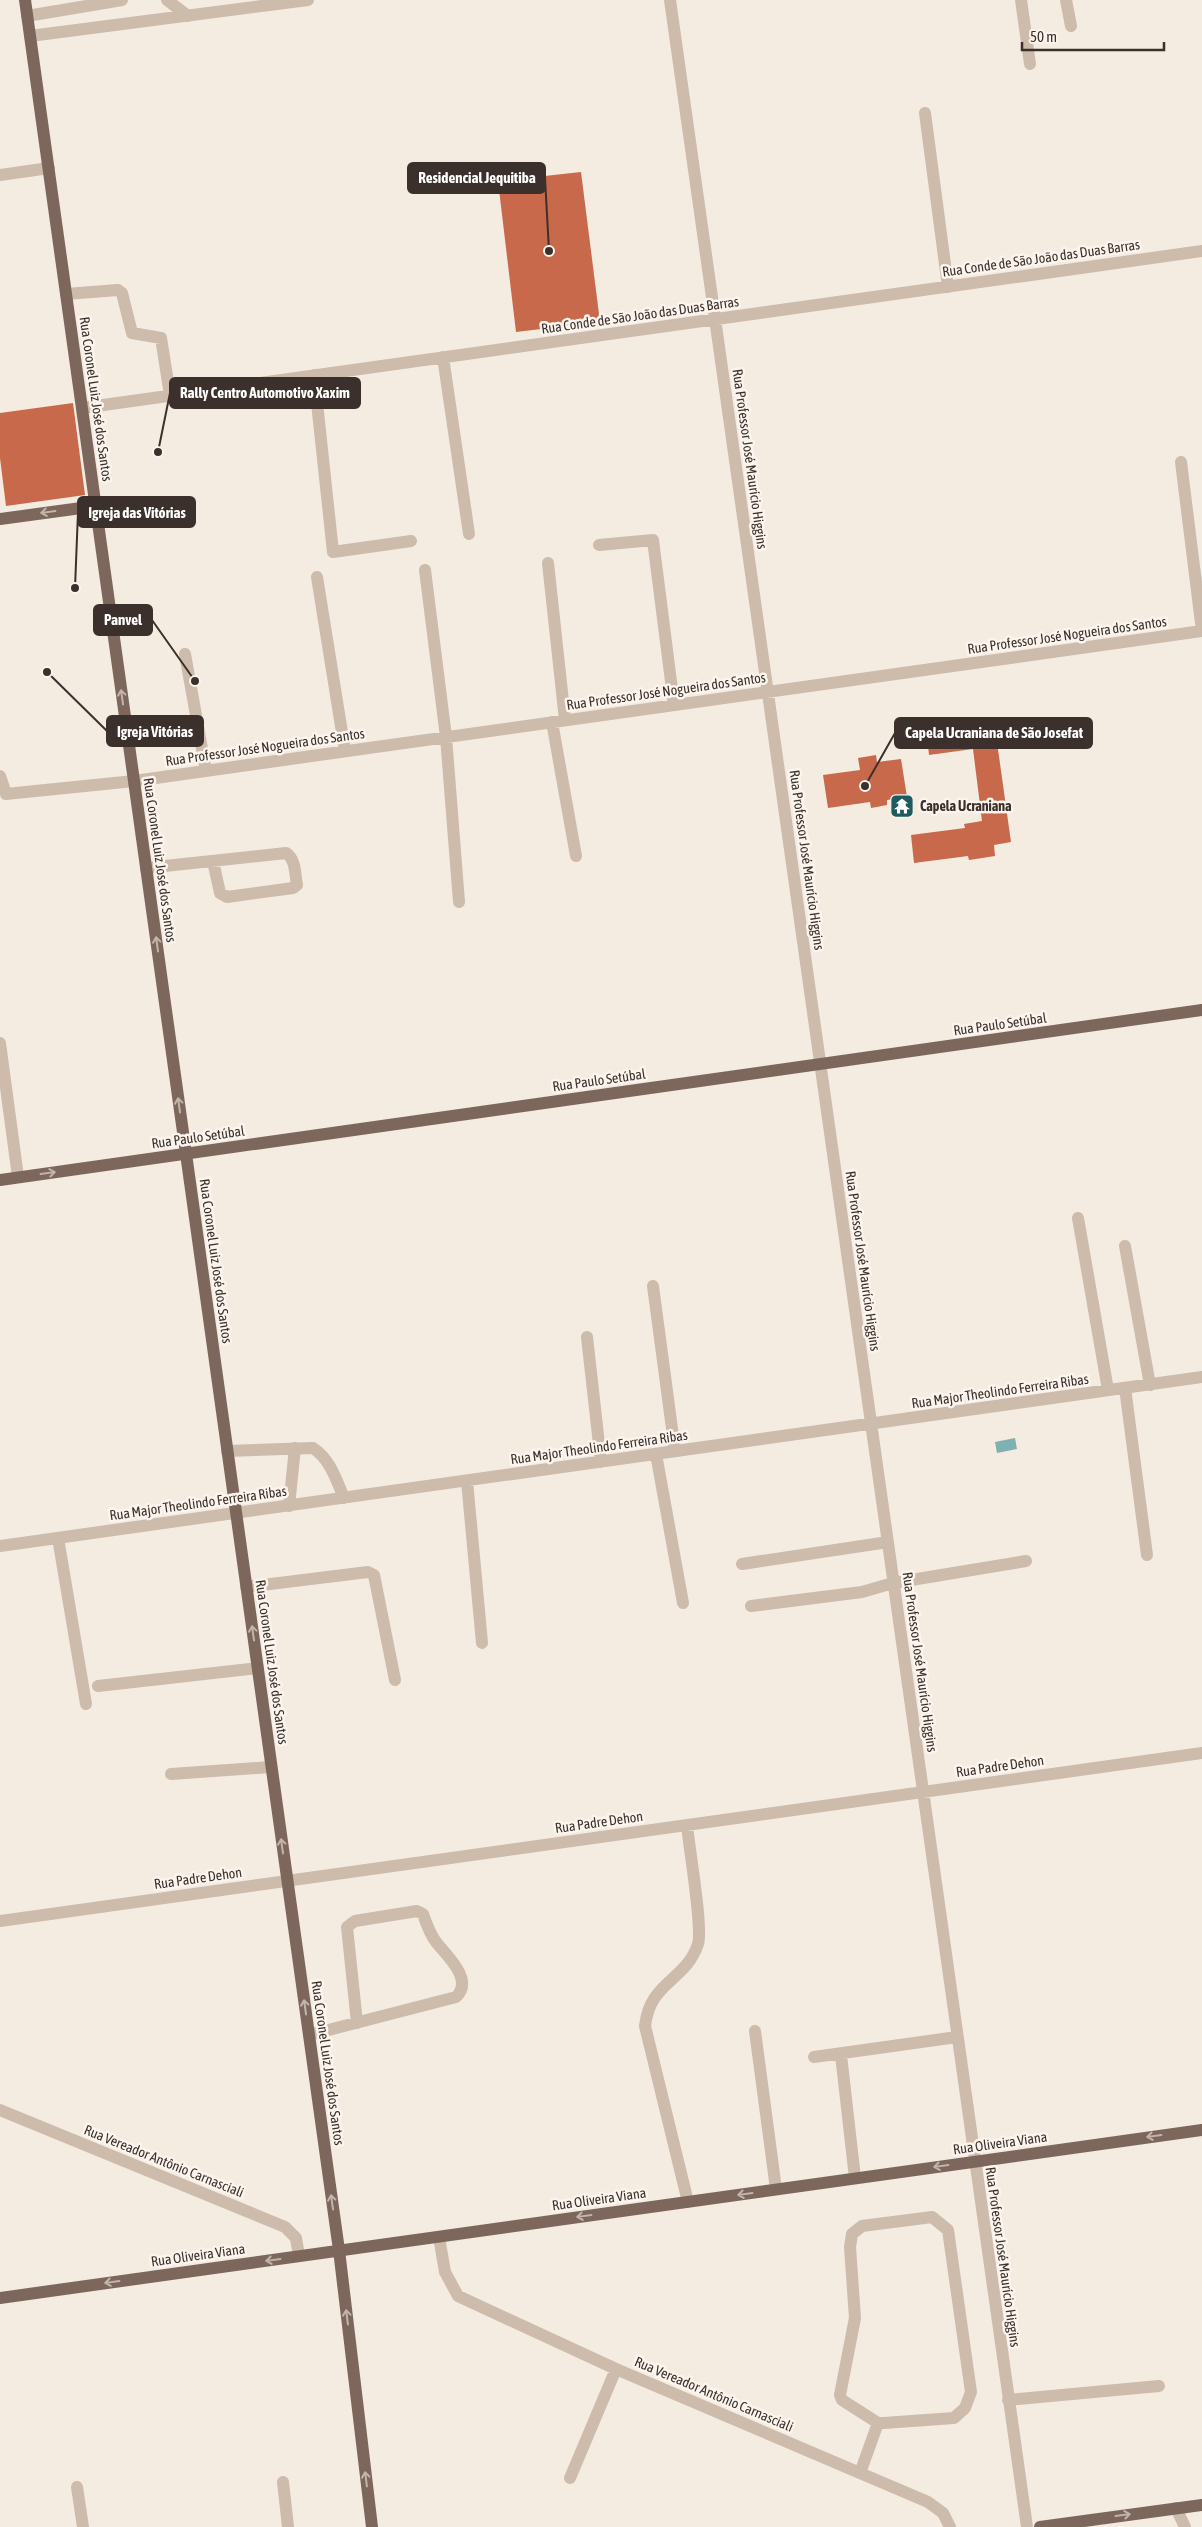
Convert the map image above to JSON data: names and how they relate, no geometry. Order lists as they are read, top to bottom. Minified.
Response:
{"streets":{"main road":["Rua Coronel Luiz José dos Santos","Rua Paulo Setúbal","Rua Oliveira Viana"],"street":["Rua Conde de São João das Duas Barras","Rua Professor José Maurício Higgins","Rua Professor José Nogueira dos Santos","Rua Major Theolindo Ferreira Ribas","Rua Padre Dehon","Rua Vereador Antônio Carnasciali"]},"crossings":[["Rua Conde de São João das Duas Barras","Rua Coronel Luiz José dos Santos"],["Rua Conde de São João das Duas Barras","Rua Professor José Maurício Higgins"],["Rua Coronel Luiz José dos Santos","Rua Professor José Nogueira dos Santos"],["Rua Coronel Luiz José dos Santos","Rua Paulo Setúbal"],["Rua Coronel Luiz José dos Santos","Rua Major Theolindo Ferreira Ribas"],["Rua Coronel Luiz José dos Santos","Rua Padre Dehon"],["Rua Coronel Luiz José dos Santos","Rua Oliveira Viana"],["Rua Professor José Maurício Higgins","Rua Professor José Nogueira dos Santos"],["Rua Professor José Maurício Higgins","Rua Paulo Setúbal"],["Rua Professor José Maurício Higgins","Rua Major Theolindo Ferreira Ribas"],["Rua Professor José Maurício Higgins","Rua Padre Dehon"],["Rua Professor José Maurício Higgins","Rua Oliveira Viana"],["Rua Oliveira Viana","Rua Vereador Antônio Carnasciali"]],"one_way":["Rua Coronel Luiz José dos Santos","Rua Oliveira Viana"],"places":{"other":["Residencial Jequitiba","Rally Centro Automotivo Xaxim","Igreja das Vitórias","Igreja Vitórias","Panvel","Capela Ucraniana de São Josefat"],"temple":["Capela Ucraniana"]},"scale_bar":"50 m"}
